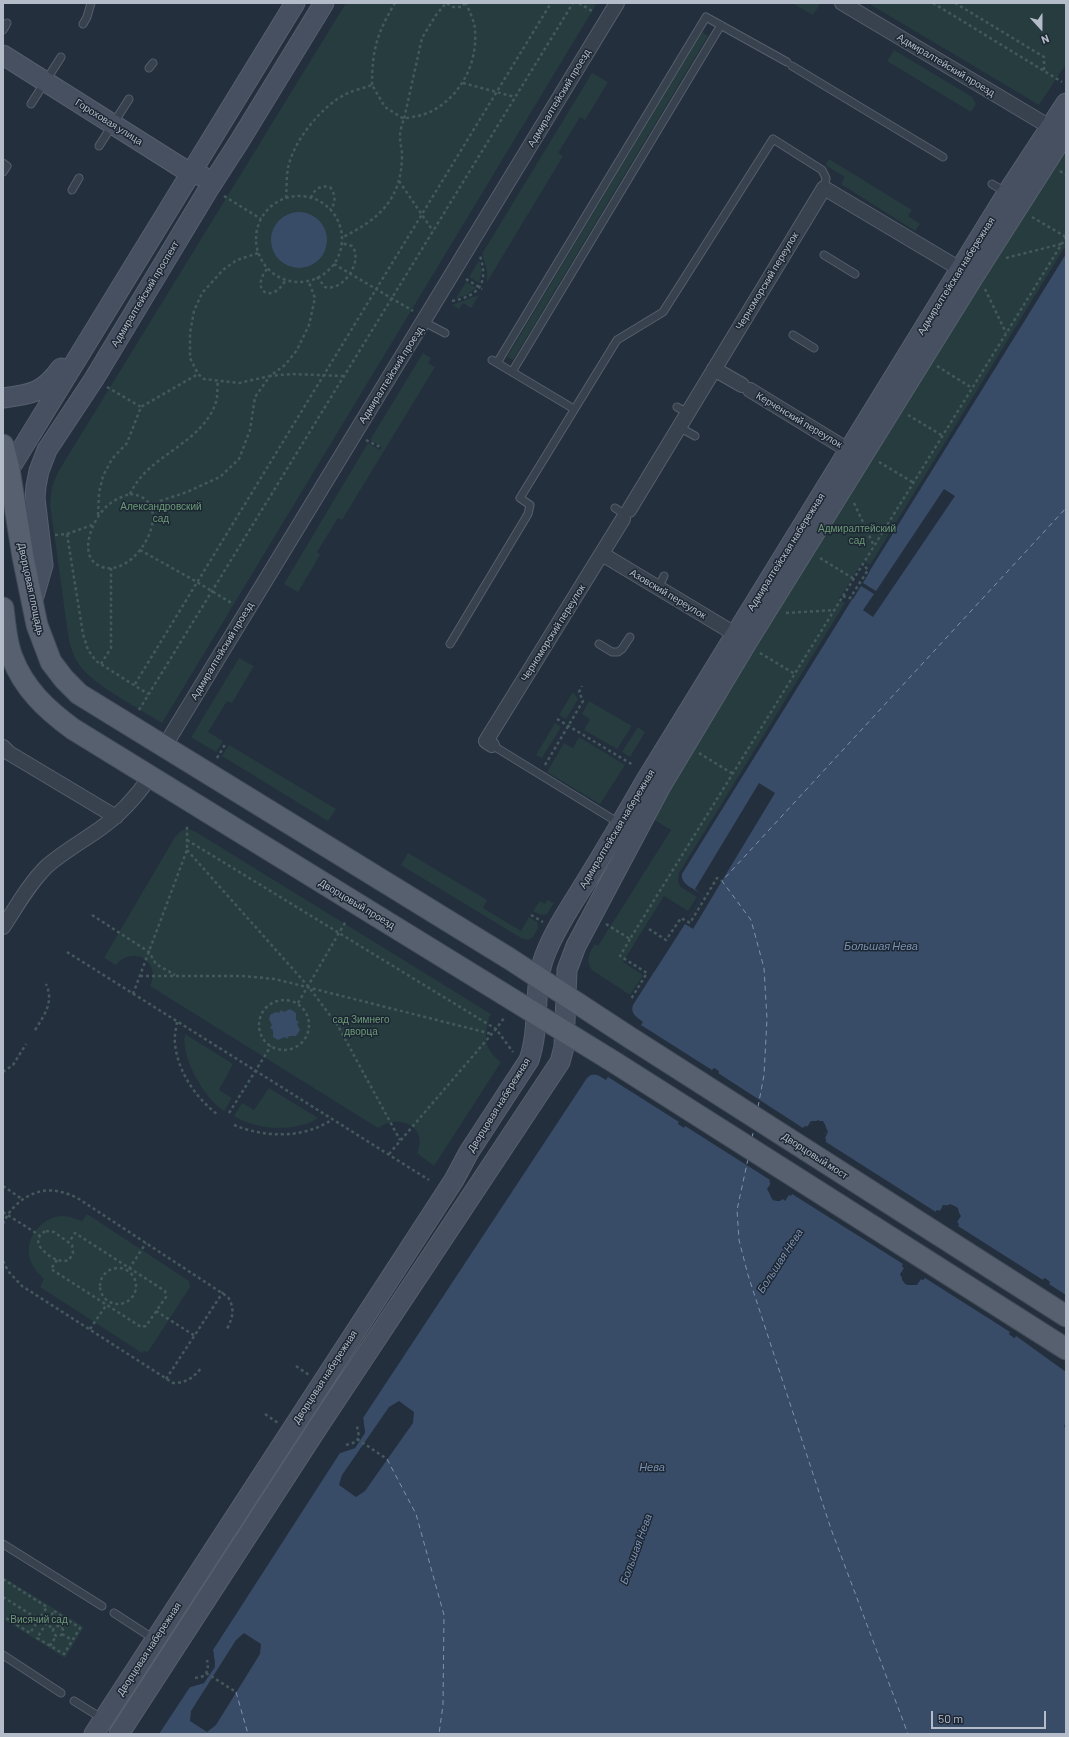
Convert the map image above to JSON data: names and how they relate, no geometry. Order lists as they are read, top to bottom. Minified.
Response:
{"streets":{"main road":["Гороховая улица","Адмиралтейская набережная","Адмиралтейский проспект","Дворцовая площадь","Дворцовый проезд","Дворцовая набережная","Дворцовый мост"],"street":["Адмиралтейский проезд","Черноморский переулок","Керченский переулок","Азовский переулок"]},"crossings":[["Адмиралтейский проезд","Адмиралтейская набережная"],["Адмиралтейский проезд","Дворцовая площадь"],["Гороховая улица","Адмиралтейский проспект"],["Адмиралтейская набережная","Керченский переулок"],["Адмиралтейская набережная","Азовский переулок"],["Адмиралтейская набережная","Дворцовый проезд"],["Адмиралтейская набережная","Дворцовая набережная"],["Адмиралтейская набережная","Дворцовый мост"],["Черноморский переулок","Керченский переулок"],["Черноморский переулок","Азовский переулок"],["Адмиралтейский проспект","Дворцовая площадь"],["Дворцовый проезд","Дворцовая набережная"]],"water":["Большая Нева","Нева"],"parks":["Александровский сад","Адмиралтейский сад","сад Зимнего дворца","Висячий сад"],"scale_bar":"50 m","north":"bottom"}
